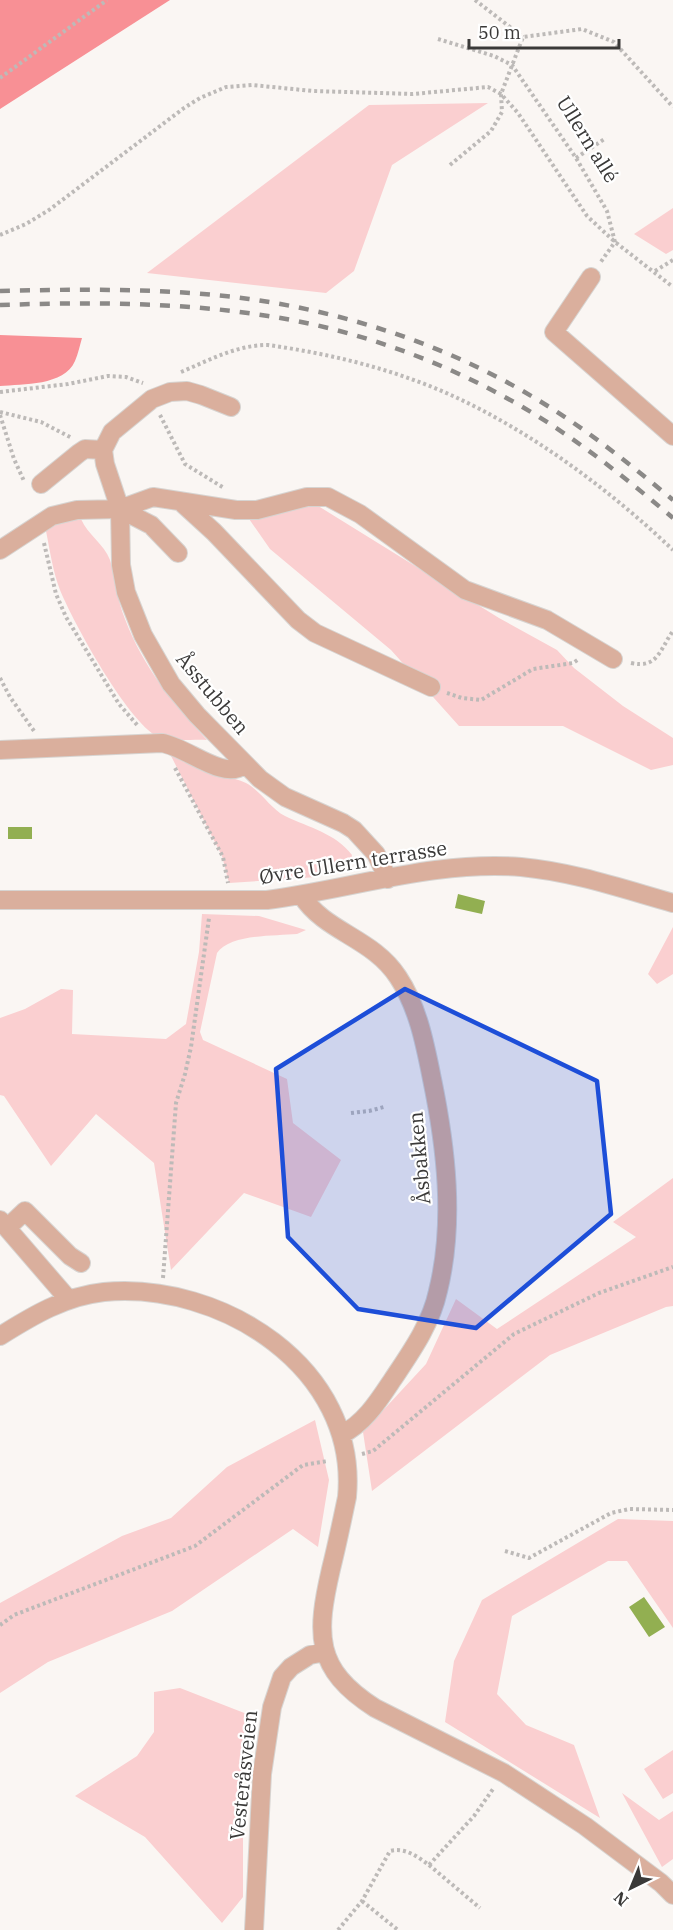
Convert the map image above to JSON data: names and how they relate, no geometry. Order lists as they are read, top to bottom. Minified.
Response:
{"streets":{"street":["Åsstubben","Øvre Ullern terrasse","Åsbakken","Vesteråsveien"],"path":["Ullern allé"]},"crossings":[["Åsstubben","Øvre Ullern terrasse"],["Øvre Ullern terrasse","Åsbakken"]],"scale_bar":"50 m","north":"bottom left"}
